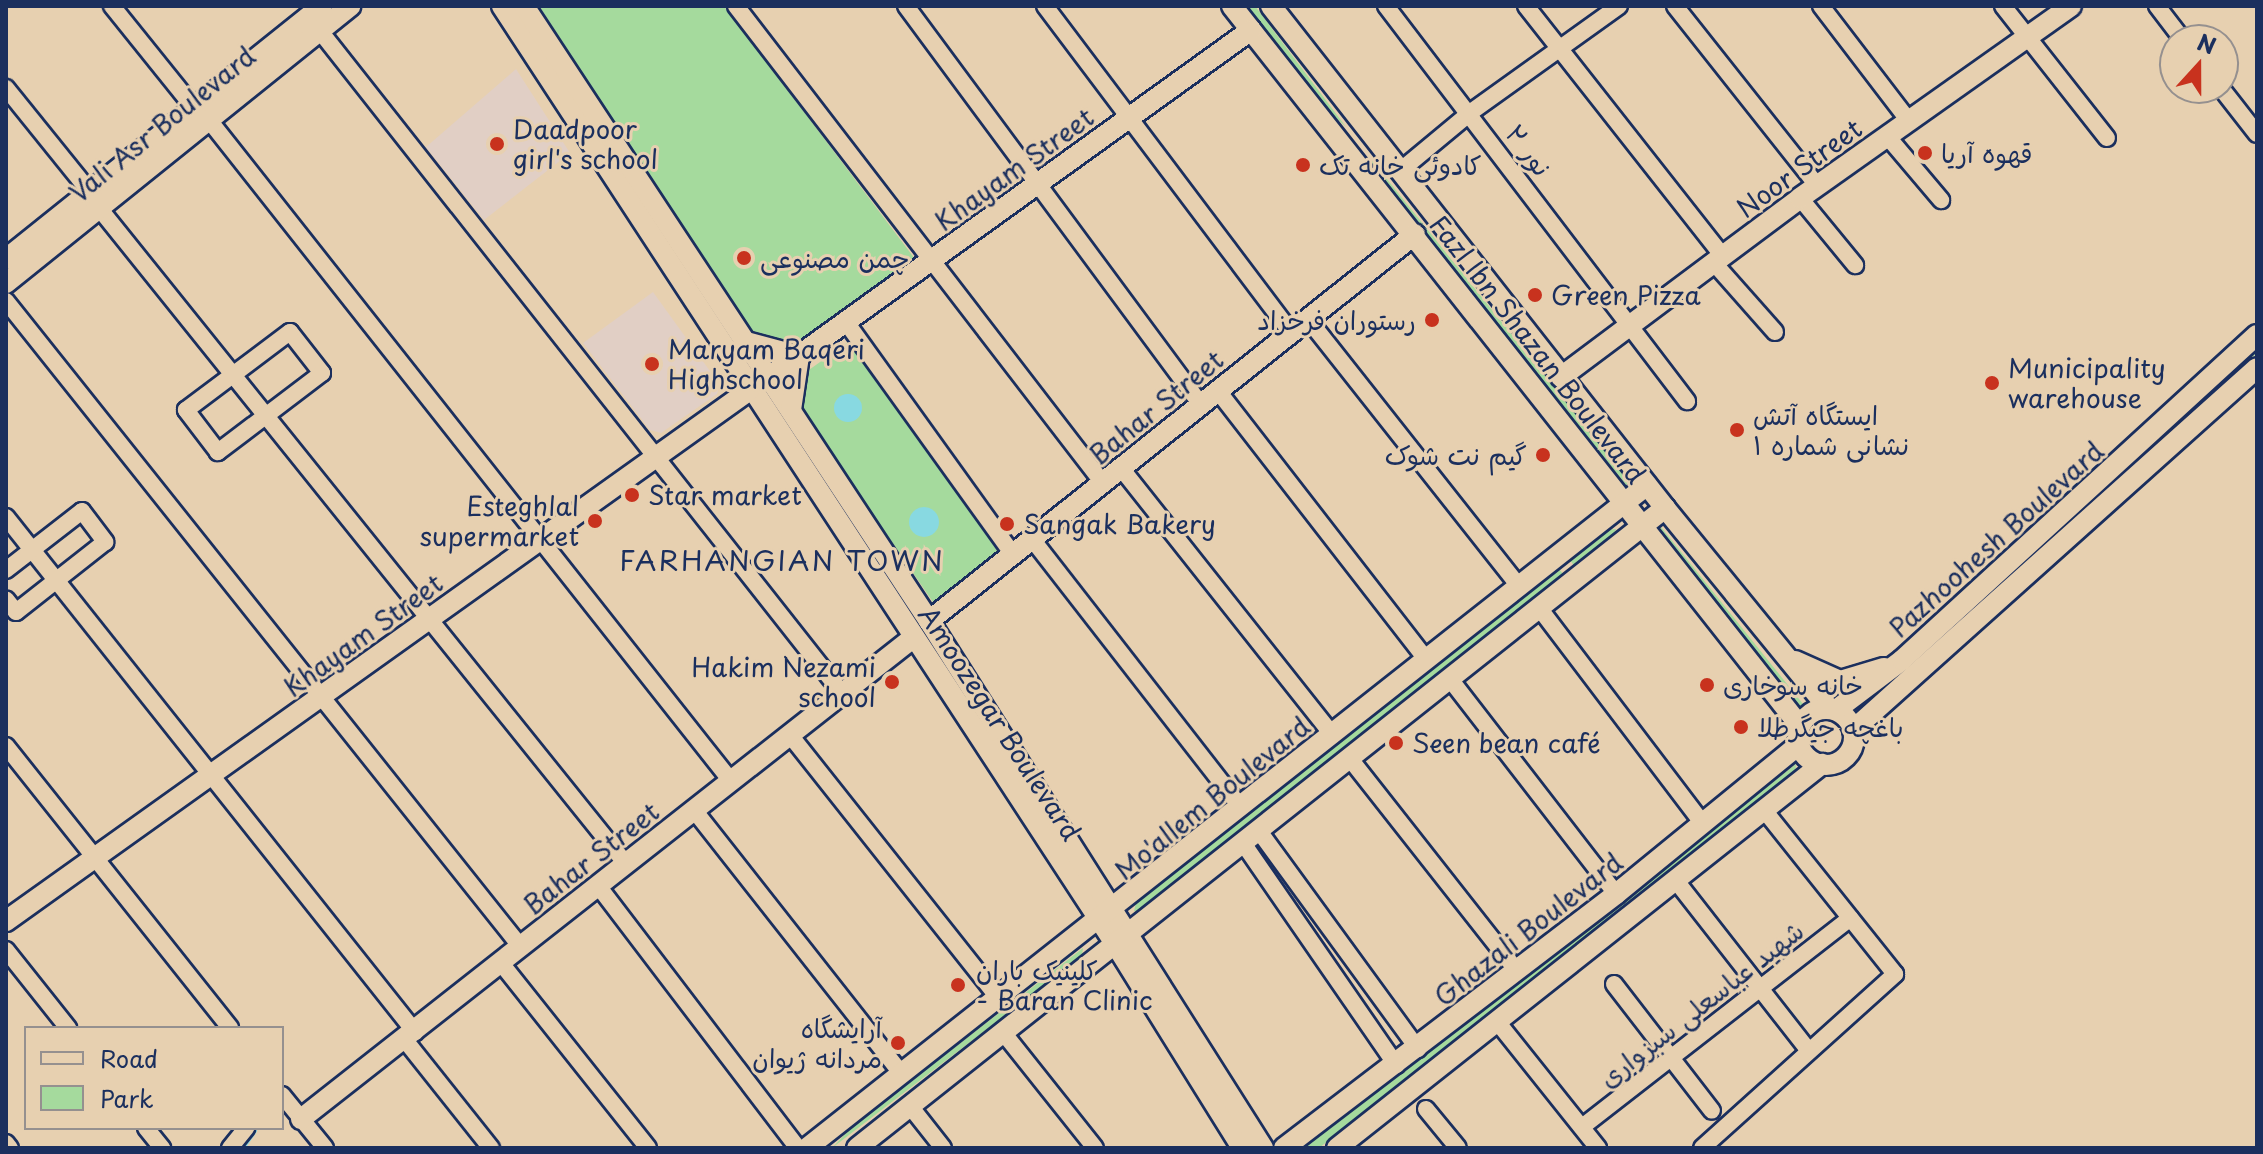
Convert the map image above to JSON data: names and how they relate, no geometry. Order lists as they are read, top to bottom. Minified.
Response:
{"streets":{"main road":["Vali Asr Boulevard","Noor Street","Khayam Street","Fazl Ibn Shazan Boulevard","Bahar Street","Pazhoohesh Boulevard","Amoozegar Boulevard","Mo'allem Boulevard","Ghazali Boulevard"],"street":["نور ۲","شهید عباسعلی سبزواری"]},"crossings":[["نور ۲","Noor Street"],["Noor Street","Fazl Ibn Shazan Boulevard"],["Khayam Street","Fazl Ibn Shazan Boulevard"],["Khayam Street","Amoozegar Boulevard"],["Fazl Ibn Shazan Boulevard","Bahar Street"],["Fazl Ibn Shazan Boulevard","Pazhoohesh Boulevard"],["Fazl Ibn Shazan Boulevard","Mo'allem Boulevard"],["Fazl Ibn Shazan Boulevard","Ghazali Boulevard"],["Bahar Street","Amoozegar Boulevard"],["Pazhoohesh Boulevard","Ghazali Boulevard"],["Amoozegar Boulevard","Mo'allem Boulevard"]],"districts":["FARHANGIAN TOWN"],"places":["Daadpoor girl's school","قهوه آریا","کادوئی خانه تک","چمن مصنوعی","Green Pizza","رستوران فرخزاد","Maryam Baqeri Highschool","Municipality warehouse","ایستگاه آتش نشانی شماره ۱","گیم نت شوک","Star market","Esteghlal supermarket","Sangak Bakery","Hakim Nezami school","خانه سوخاری","باغچه جیگرطلا","Seen bean café","کلینیک باران - Baran Clinic","آرایشگاه مردانه ژیوان"],"legend":["Road","Park"],"north":"top"}
